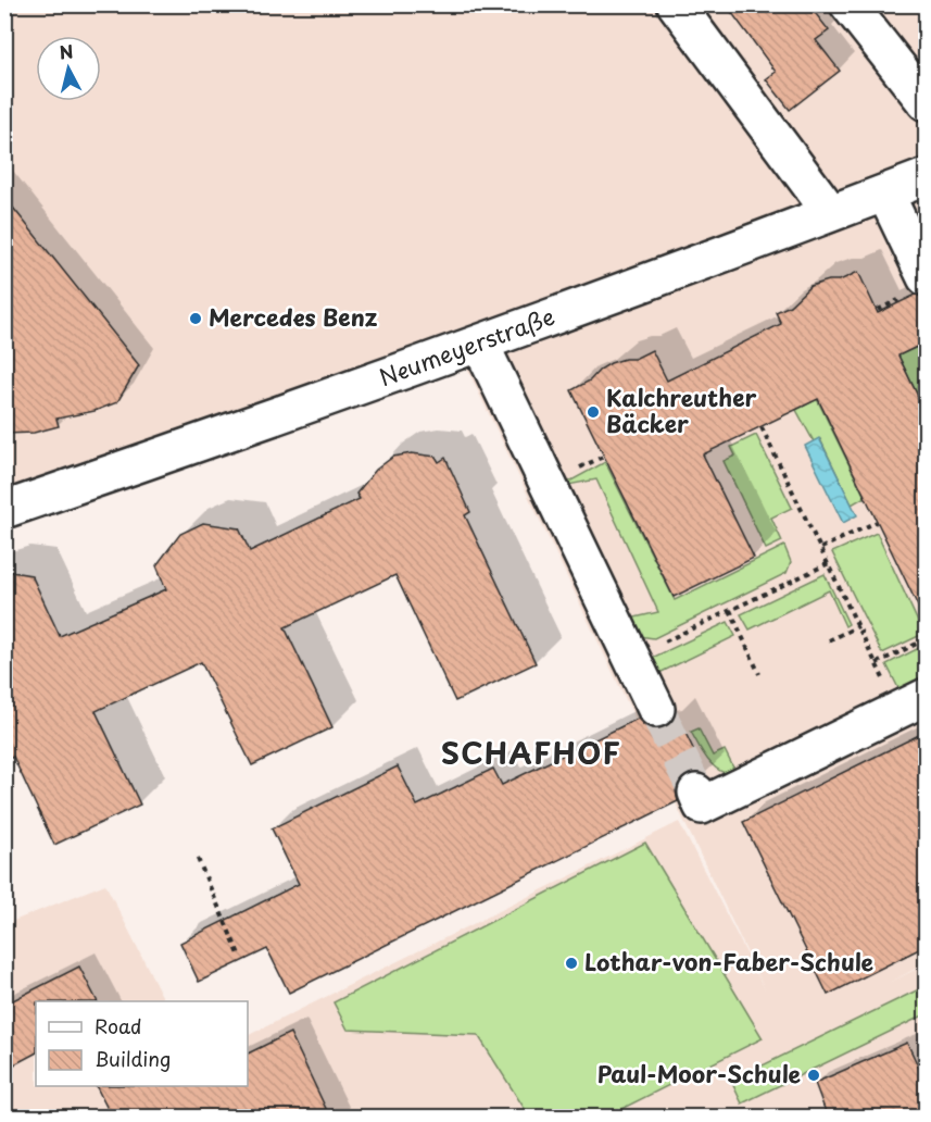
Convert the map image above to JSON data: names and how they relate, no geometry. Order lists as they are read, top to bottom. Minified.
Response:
{"streets":{"street":["Neumeyerstraße"]},"districts":["SCHAFHOF"],"places":["Mercedes Benz","Kalchreuther Bäcker","Lothar-von-Faber-Schule","Paul-Moor-Schule"],"legend":["Road","Building"],"north":"top"}
